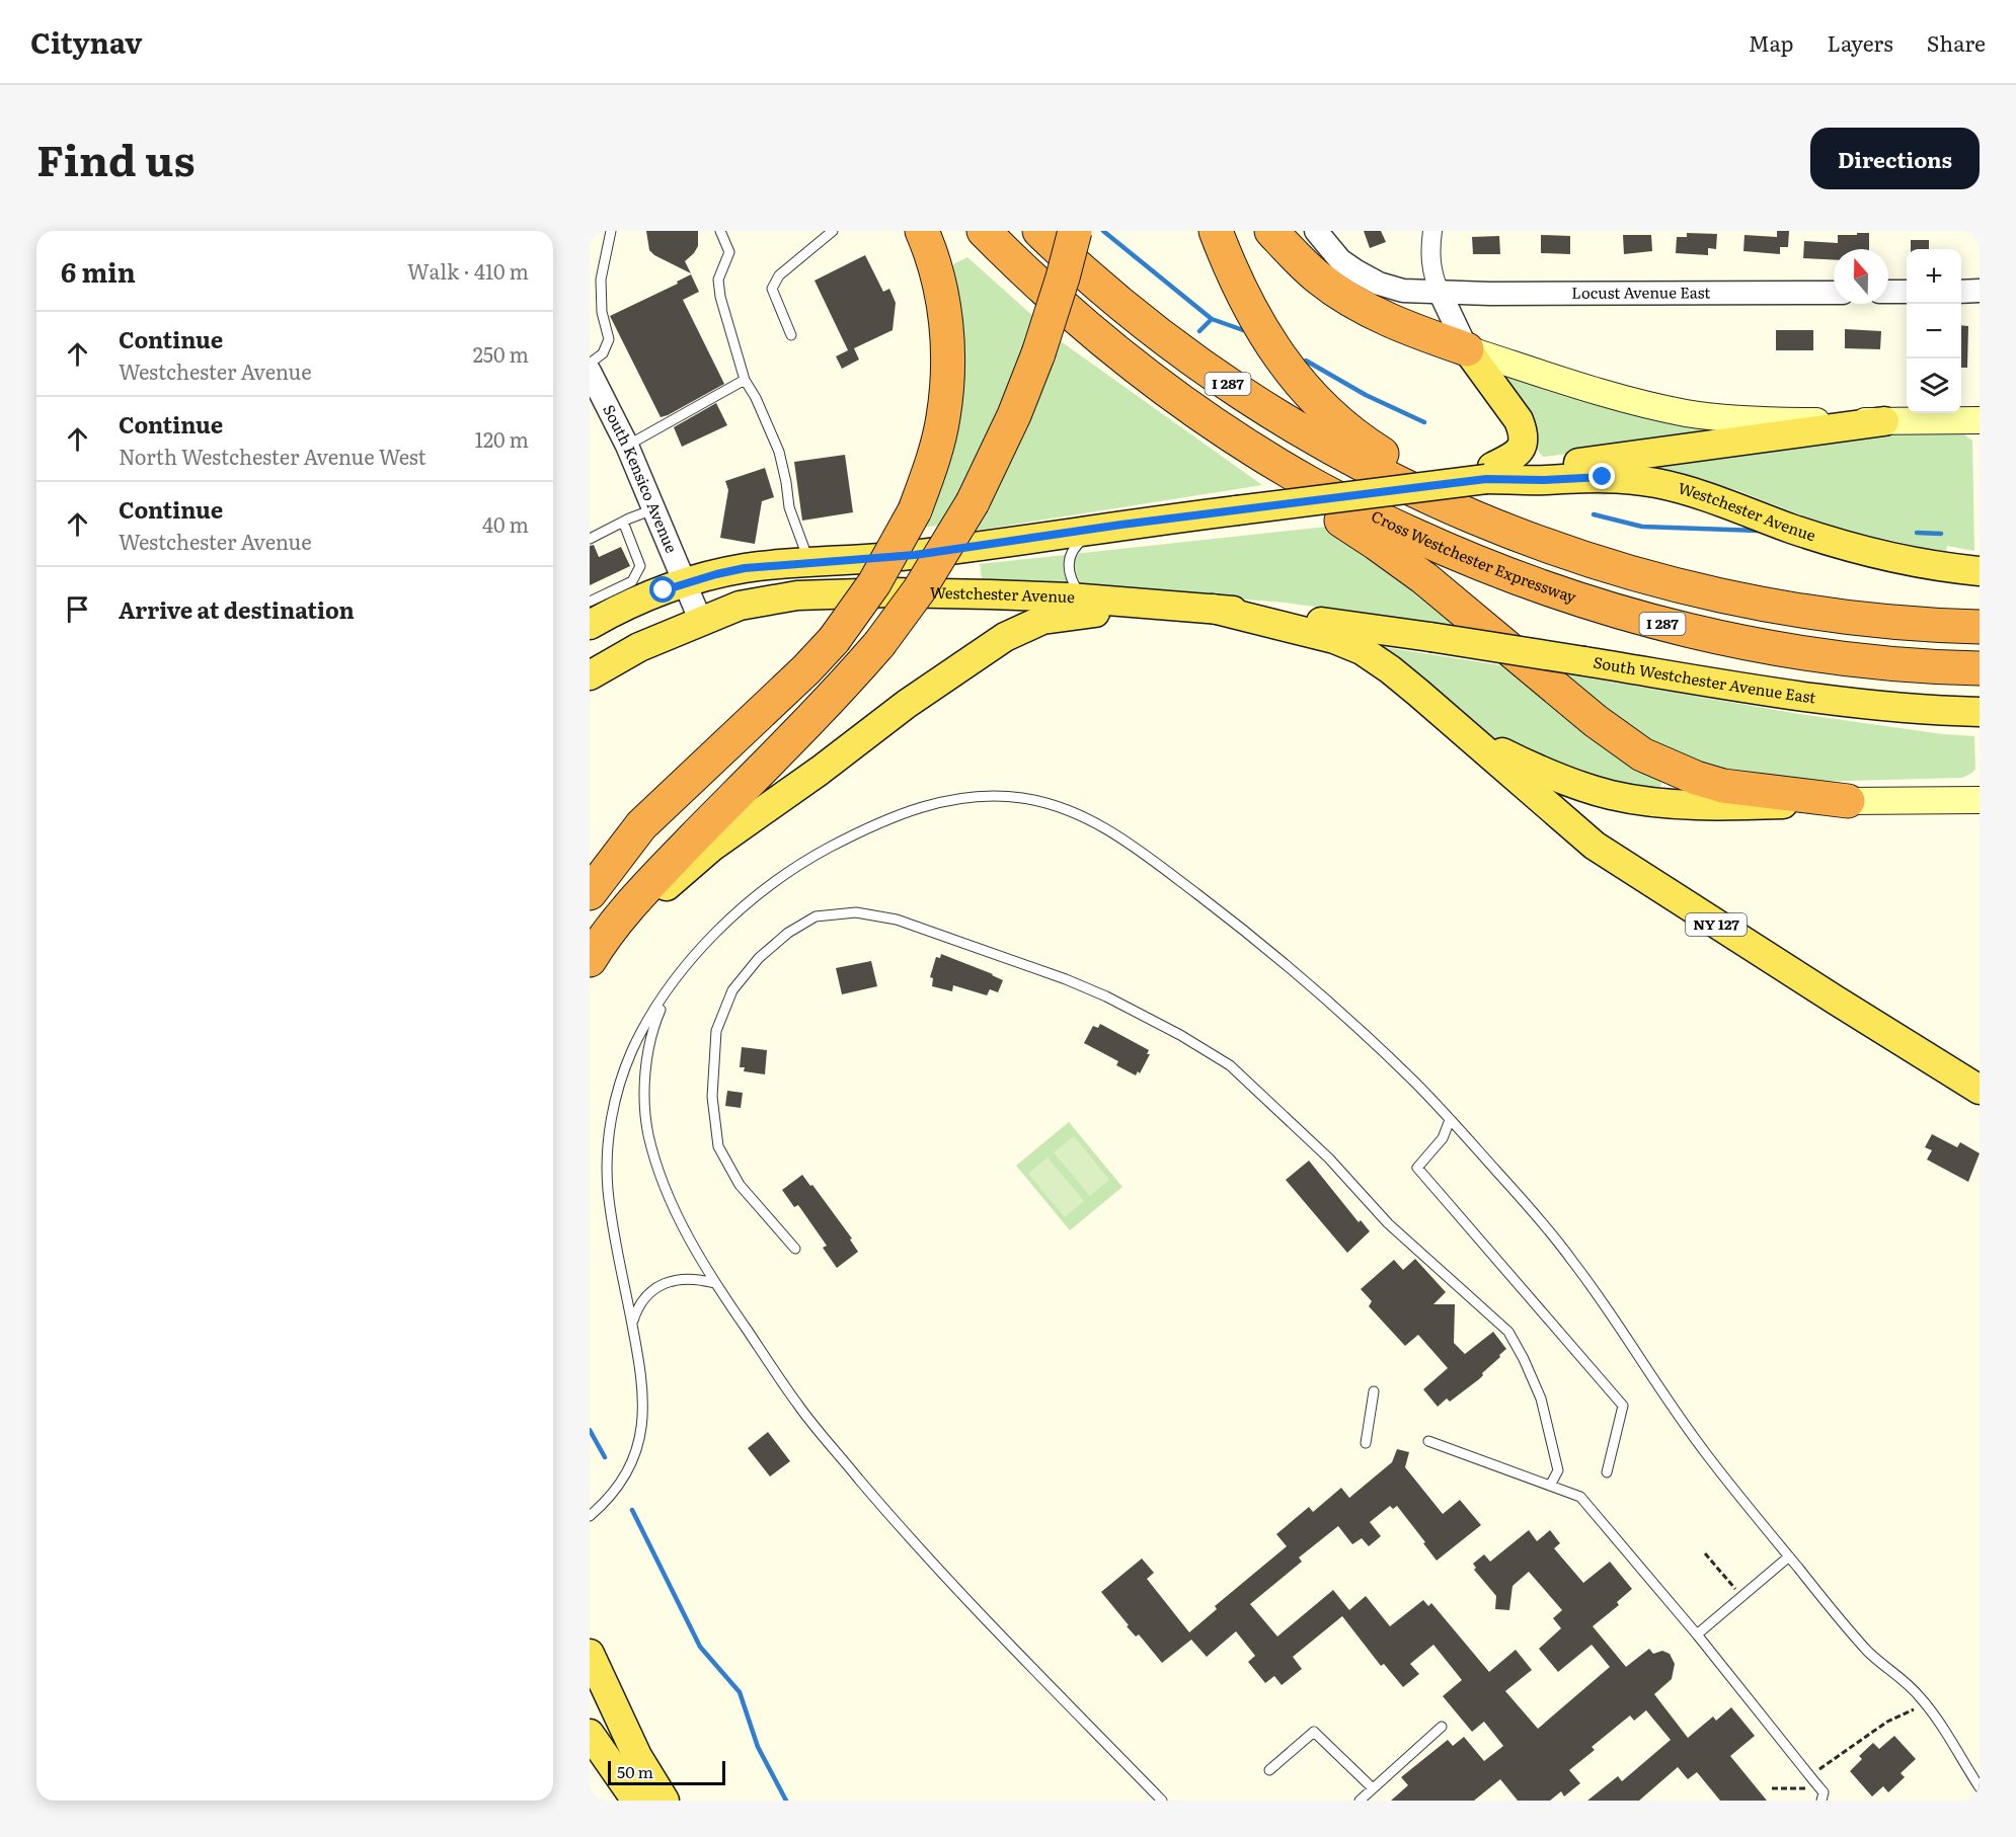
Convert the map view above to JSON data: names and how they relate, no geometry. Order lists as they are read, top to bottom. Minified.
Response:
{"streets":{"highway":["I 287","Cross Westchester Expressway"],"main road":["Westchester Avenue","South Westchester Avenue East","NY 127"],"street":["Locust Avenue East","South Kensico Avenue"]},"crossings":[["South Kensico Avenue","Westchester Avenue"],["Westchester Avenue","South Westchester Avenue East"],["Westchester Avenue","NY 127"]],"scale_bar":"50 m","north":"top","page":{"header":"Citynav","nav":["Map","Layers","Share"],"title":"Find us","buttons":"Directions","heading":["6 min","Walk · 410 m"],"map_buttons":["+","−"],"list":[["Continue","Westchester Avenue","250 m"],["Continue","North Westchester Avenue West","120 m"],["Continue","Westchester Avenue","40 m"],"Arrive at destination"],"scale":"50 m"}}
